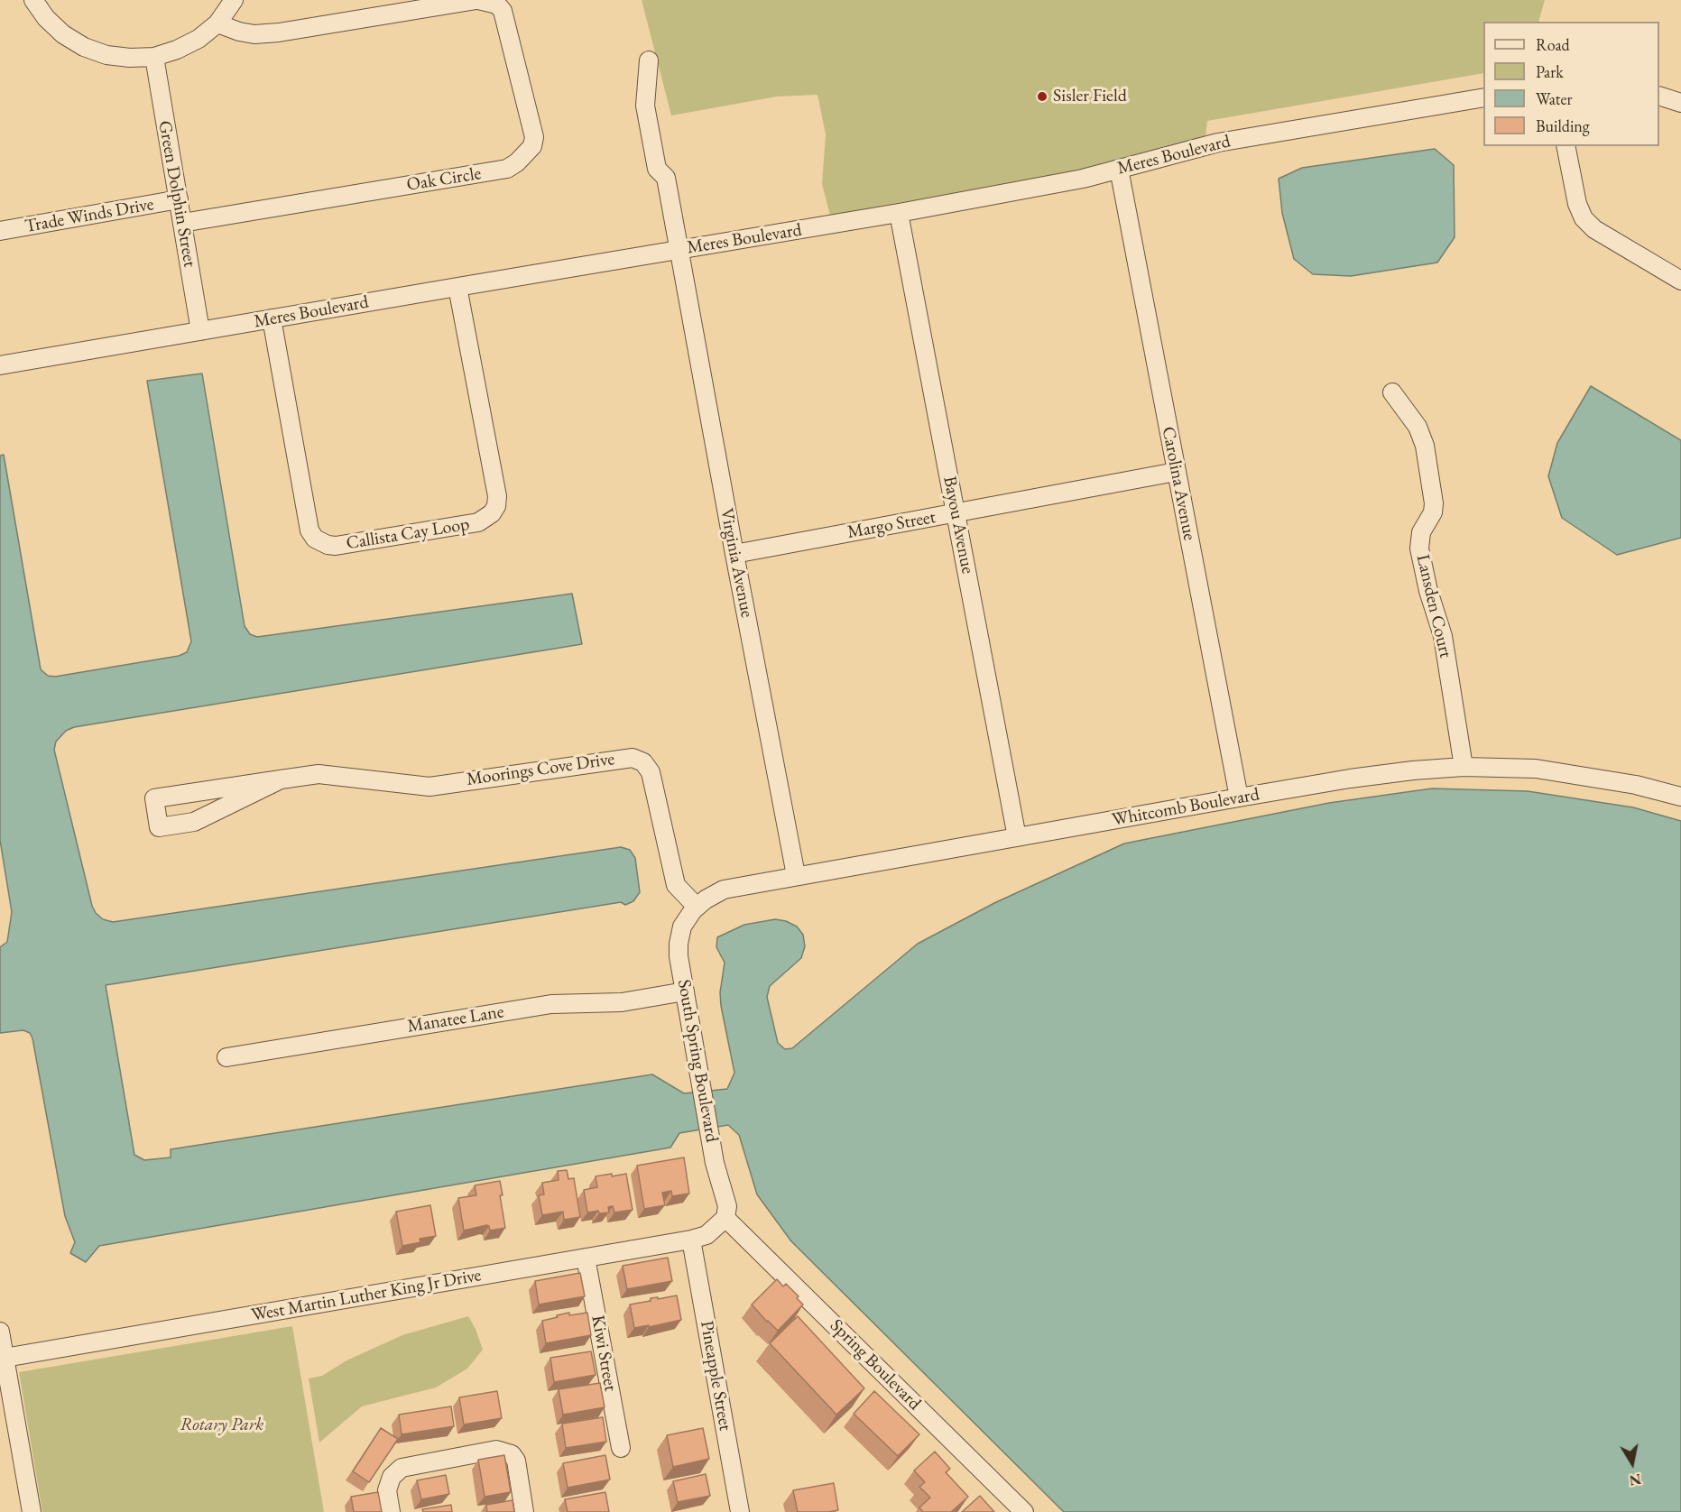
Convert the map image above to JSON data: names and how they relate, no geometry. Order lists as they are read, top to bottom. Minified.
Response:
{"streets":{"street":["Meres Boulevard","Oak Circle","Green Dolphin Street","Trade Winds Drive","Carolina Avenue","Margo Street","Bayou Avenue","Callista Cay Loop","Virginia Avenue","Lansden Court","Moorings Cove Drive","Whitcomb Boulevard","Manatee Lane","South Spring Boulevard","West Martin Luther King Jr Drive","Kiwi Street","Spring Boulevard","Pineapple Street"]},"crossings":[["Meres Boulevard","Green Dolphin Street"],["Meres Boulevard","Carolina Avenue"],["Meres Boulevard","Bayou Avenue"],["Meres Boulevard","Callista Cay Loop"],["Meres Boulevard","Virginia Avenue"],["Oak Circle","Green Dolphin Street"],["Green Dolphin Street","Trade Winds Drive"],["Carolina Avenue","Margo Street"],["Carolina Avenue","Whitcomb Boulevard"],["Margo Street","Bayou Avenue"],["Margo Street","Virginia Avenue"],["Bayou Avenue","Whitcomb Boulevard"],["Virginia Avenue","Whitcomb Boulevard"],["Lansden Court","Whitcomb Boulevard"],["Moorings Cove Drive","Whitcomb Boulevard"],["Moorings Cove Drive","South Spring Boulevard"],["Whitcomb Boulevard","South Spring Boulevard"],["Manatee Lane","South Spring Boulevard"],["South Spring Boulevard","West Martin Luther King Jr Drive"],["South Spring Boulevard","Spring Boulevard"],["West Martin Luther King Jr Drive","Kiwi Street"],["West Martin Luther King Jr Drive","Spring Boulevard"],["West Martin Luther King Jr Drive","Pineapple Street"]],"parks":["Rotary Park"],"places":["Sisler Field"],"legend":["Road","Park","Water","Building"],"north":"bottom"}
